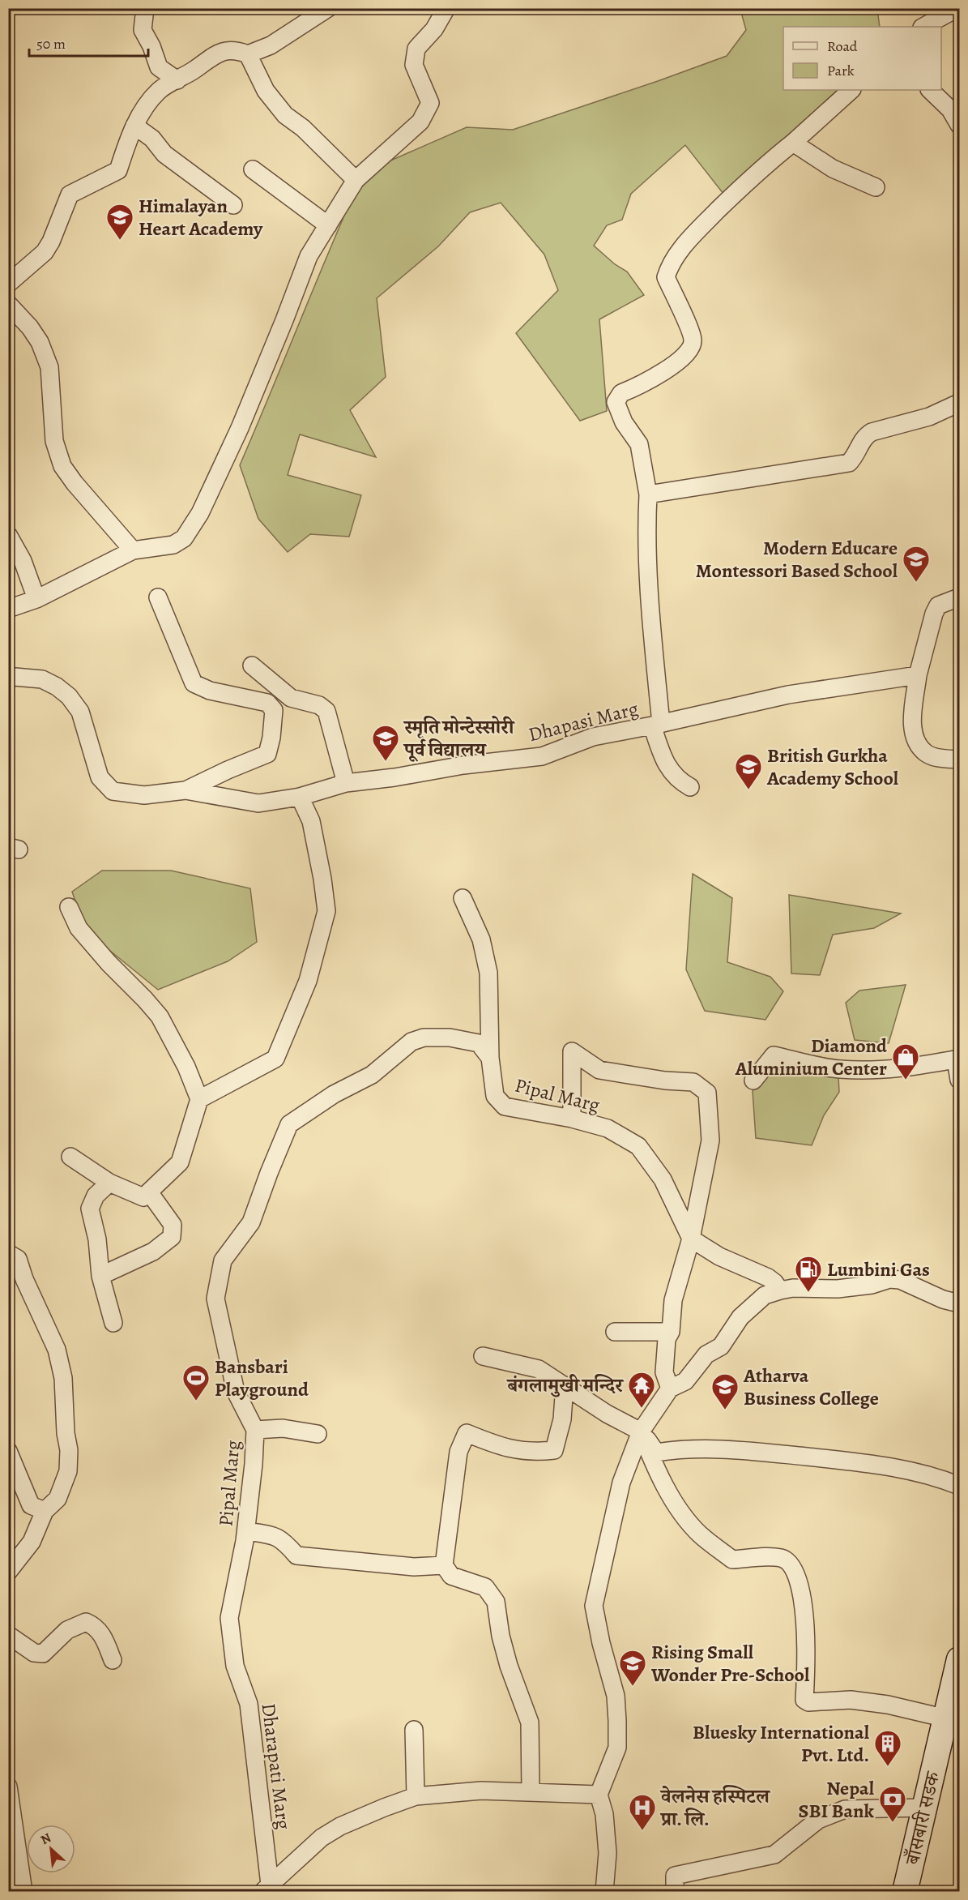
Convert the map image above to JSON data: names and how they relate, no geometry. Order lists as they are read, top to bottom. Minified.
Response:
{"streets":{"main road":["बाँसबारी सडक"],"street":["Dhapasi Marg","Pipal Marg","Dharapati Marg"]},"crossings":[["Pipal Marg","Dharapati Marg"]],"places":{"school or university":["Himalayan Heart Academy","Modern Educare Montessori Based School","स्मृति मोन्टेस्सोरी पूर्व विद्यालय","British Gurkha Academy School","Atharva Business College","Rising Small Wonder Pre-School"],"shop":["Diamond Aluminium Center"],"fuel station":["Lumbini Gas"],"sports":["Bansbari Playground"],"temple":["बंगलामुखी मन्दिर"],"building":["Bluesky International Pvt. Ltd."],"bank":["Nepal SBI Bank"],"hospital":["वेलनेस हस्पिटल प्रा. लि."]},"legend":["Road","Park"],"scale_bar":"50 m","north":"top left"}
